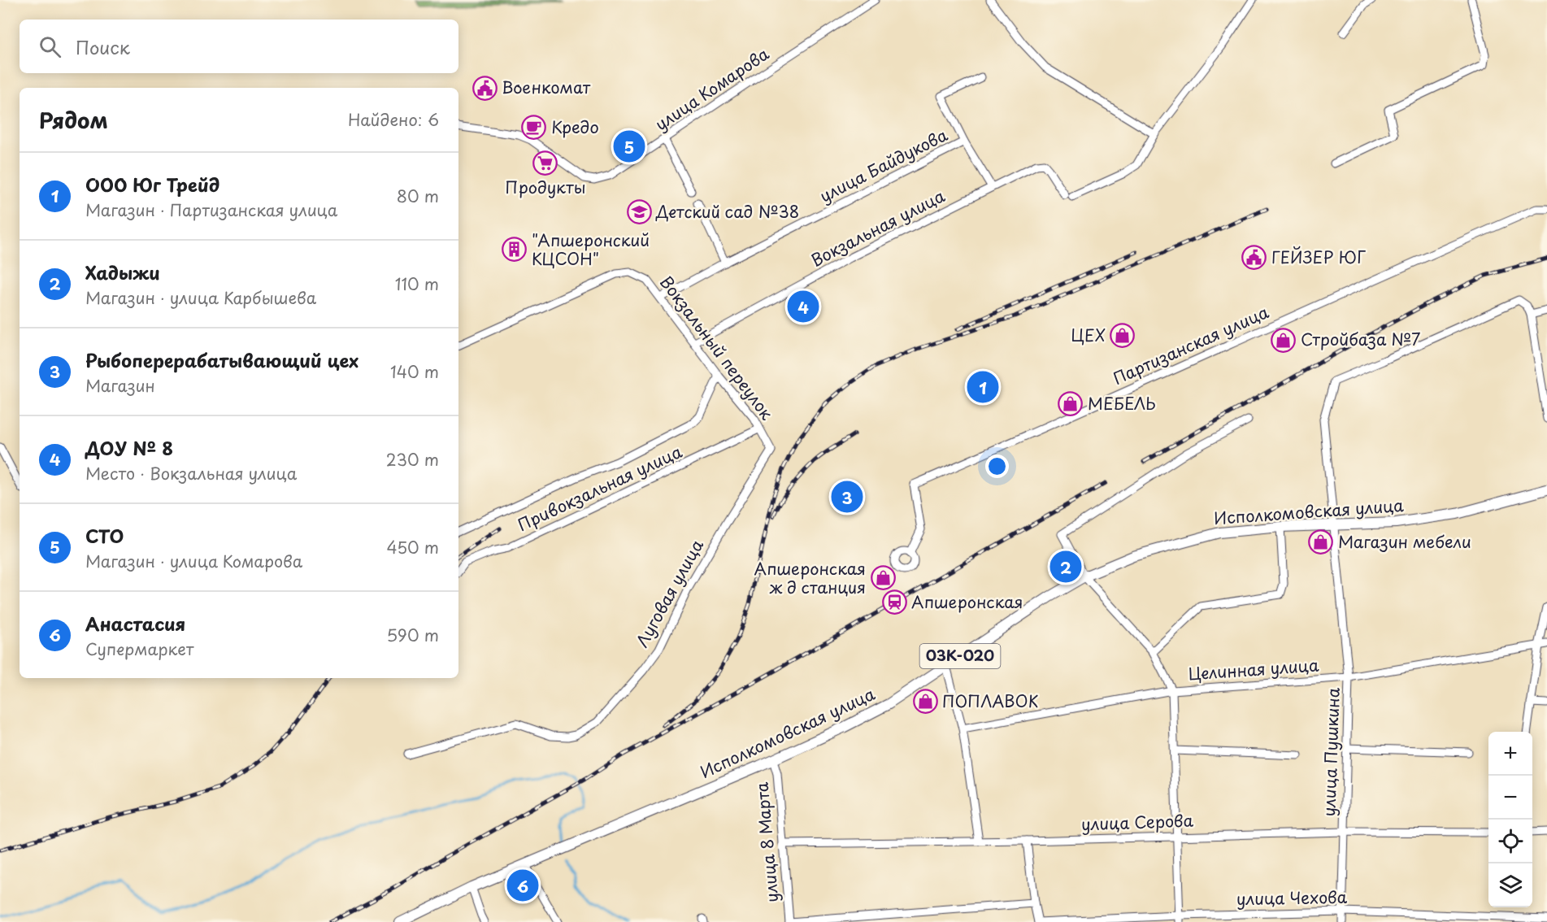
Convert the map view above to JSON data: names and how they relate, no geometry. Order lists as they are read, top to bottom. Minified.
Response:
{"streets":{"main road":["Исполкомовская улица","03К-020"],"street":["улица Комарова","улица Байдукова","Вокзальная улица","Партизанская улица","Вокзальный переулок","Привокзальная улица","Луговая улица","Целинная улица","улица Пушкина","улица Серова","улица 8 Марта","улица Чехова"]},"crossings":[["улица Байдукова","Вокзальный переулок"],["Вокзальная улица","Вокзальный переулок"],["Вокзальный переулок","Привокзальная улица"],["Вокзальный переулок","Луговая улица"],["Исполкомовская улица","улица Пушкина"],["Исполкомовская улица","улица 8 Марта"],["Целинная улица","улица Пушкина"],["улица Пушкина","улица Серова"],["улица Пушкина","улица Чехова"],["улица Серова","улица 8 Марта"]],"places":{"public building":["Военкомат","ГЕЙЗЕР ЮГ"],"cafe":["Кредо"],"supermarket":["Продукты"],"school or university":["Детский сад №38"],"building":["\"Апшеронский КЦСОН\""],"shop":["ЦЕХ","Стройбаза №7","МЕБЕЛЬ","Магазин мебели","Апшеронская ж д станция","ПОПЛАВОК"],"station":["Апшеронская"]},"page":{"search":"Поиск","heading":["Рядом","Найдено: 6"],"pins":["5","4","1","3","2","6"],"list":[{"mark":"1","name":"ООО Юг Трейд","note":"Магазин · Партизанская улица","value":"80 m"},{"mark":"2","name":"Хадыжи","note":"Магазин · улица Карбышева","value":"110 m"},{"mark":"3","name":"Рыбоперерабатывающий цех","note":"Магазин","value":"140 m"},{"mark":"4","name":"ДОУ № 8","note":"Место · Вокзальная улица","value":"230 m"},{"mark":"5","name":"СТО","note":"Магазин · улица Комарова","value":"450 m"},{"mark":"6","name":"Анастасия","note":"Супермаркет","value":"590 m"}],"map_buttons":["+","−"]}}
